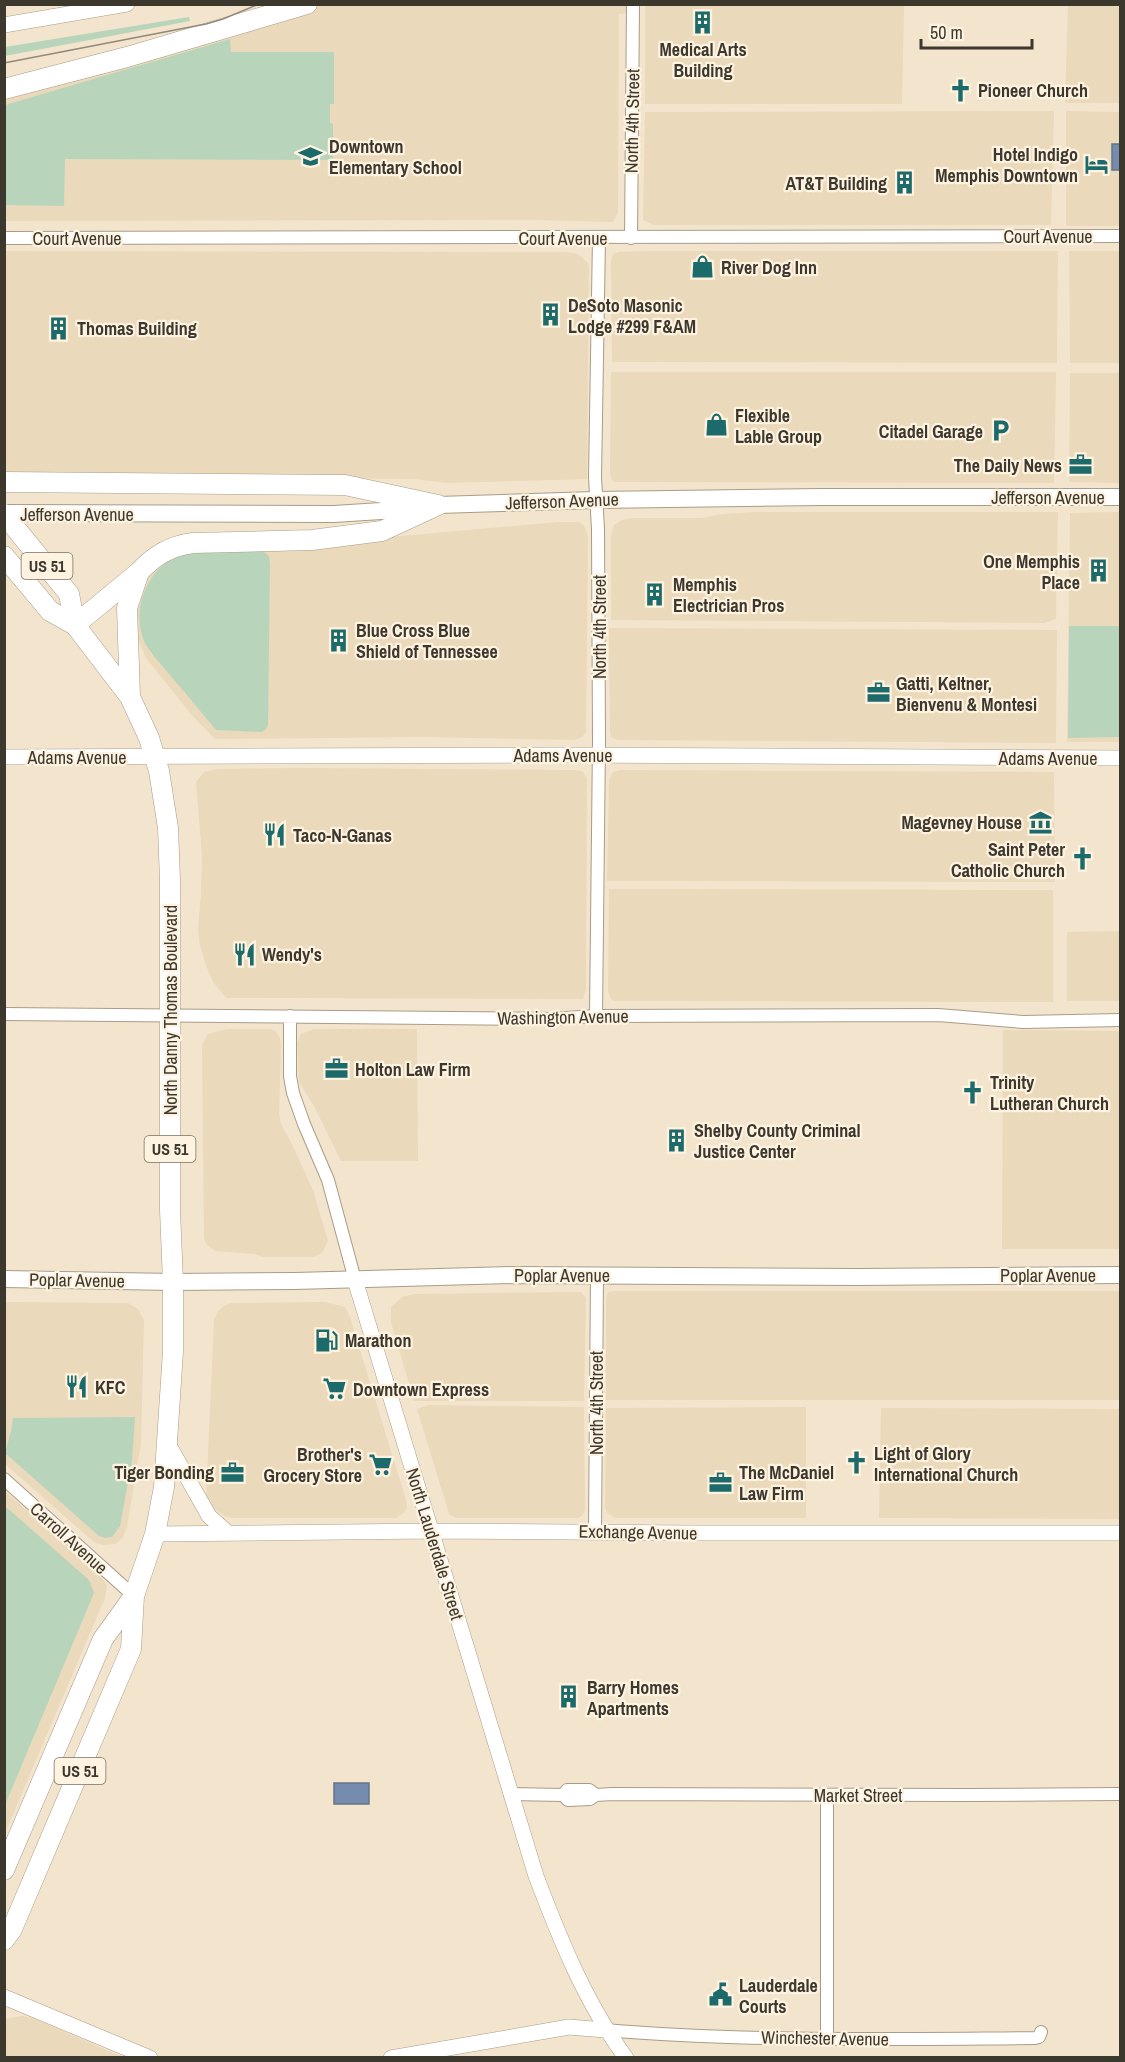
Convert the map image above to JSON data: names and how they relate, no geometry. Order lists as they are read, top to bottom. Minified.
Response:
{"streets":{"main road":["Jefferson Avenue","US 51","North Danny Thomas Boulevard","Poplar Avenue"],"street":["North 4th Street","Court Avenue","Adams Avenue","Washington Avenue","Exchange Avenue","Carroll Avenue","North Lauderdale Street","Market Street","Winchester Avenue"]},"crossings":[["North 4th Street","Court Avenue"],["North 4th Street","Jefferson Avenue"],["North 4th Street","Adams Avenue"],["North 4th Street","Washington Avenue"],["North 4th Street","Poplar Avenue"],["North 4th Street","Exchange Avenue"],["Jefferson Avenue","North Danny Thomas Boulevard"],["Adams Avenue","North Danny Thomas Boulevard"],["North Danny Thomas Boulevard","Washington Avenue"],["North Danny Thomas Boulevard","Poplar Avenue"],["North Danny Thomas Boulevard","Exchange Avenue"],["North Danny Thomas Boulevard","Carroll Avenue"],["Washington Avenue","North Lauderdale Street"],["Poplar Avenue","North Lauderdale Street"],["Exchange Avenue","North Lauderdale Street"],["North Lauderdale Street","Market Street"],["North Lauderdale Street","Winchester Avenue"]],"places":{"building":["Medical Arts Building","AT&T Building","DeSoto Masonic Lodge #299 F&AM","Thomas Building","One Memphis Place","Memphis Electrician Pros","Blue Cross Blue Shield of Tennessee","Shelby County Criminal Justice Center","Barry Homes Apartments"],"church":["Pioneer Church","Saint Peter Catholic Church","Trinity Lutheran Church","Light of Glory International Church"],"school or university":["Downtown Elementary School"],"hotel":["Hotel Indigo Memphis Downtown"],"shop":["River Dog Inn","Flexible Lable Group"],"parking":["Citadel Garage"],"office":["The Daily News","Gatti, Keltner, Bienvenu & Montesi","Holton Law Firm","Tiger Bonding","The McDaniel Law Firm"],"museum":["Magevney House"],"restaurant":["Taco-N-Ganas","Wendy's","KFC"],"fuel station":["Marathon"],"supermarket":["Downtown Express","Brother's Grocery Store"],"public building":["Lauderdale Courts"]},"scale_bar":"50 m"}
